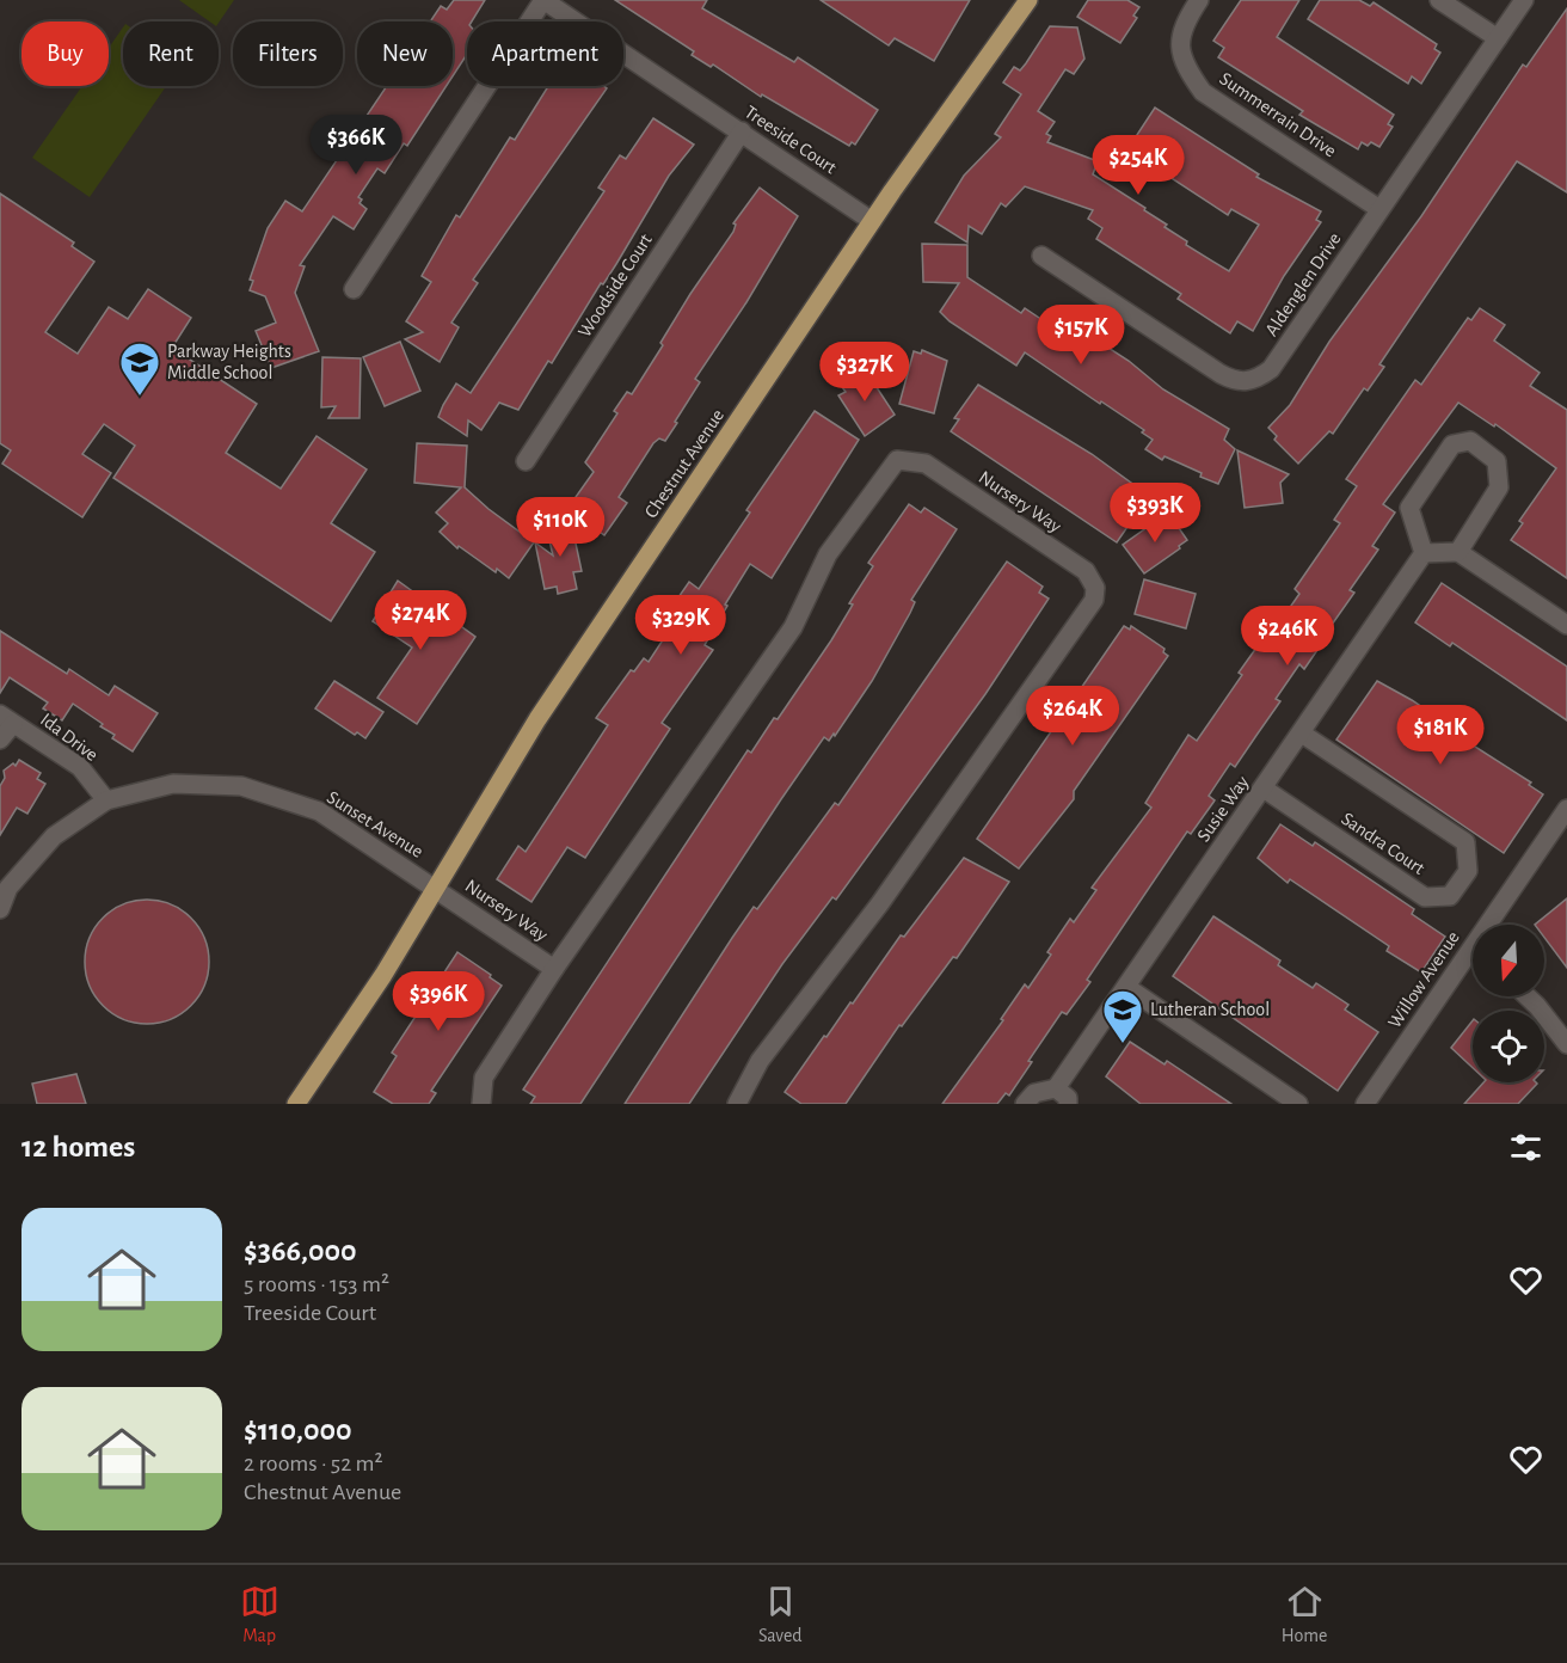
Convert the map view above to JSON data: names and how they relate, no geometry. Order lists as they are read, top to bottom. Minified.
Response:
{"streets":{"main road":["Chestnut Avenue"],"street":["Summerrain Drive","Treeside Court","Aldenglen Drive","Woodside Court","Nursery Way","Ida Drive","Susie Way","Sunset Avenue","Sandra Court","Willow Avenue"]},"crossings":[["Summerrain Drive","Aldenglen Drive"],["Treeside Court","Woodside Court"],["Treeside Court","Chestnut Avenue"],["Chestnut Avenue","Nursery Way"],["Chestnut Avenue","Sunset Avenue"],["Nursery Way","Sunset Avenue"],["Ida Drive","Sunset Avenue"],["Susie Way","Sandra Court"]],"places":{"school or university":["Parkway Heights Middle School","Lutheran School"]},"north":"bottom","page":{"chip":["Buy","Rent","Filters","New","Apartment"],"price":["$366K","$254K","$157K","$327K","$393K","$110K","$274K","$329K","$246K","$264K","$181K","$396K"],"heading":"12 homes","list":[{"name":"$366,000","note":"5 rooms · 153 m² · Treeside Court"},{"name":"$110,000","note":"2 rooms · 52 m² · Chestnut Avenue"}],"tabs":["Map","Saved","Home"]}}
